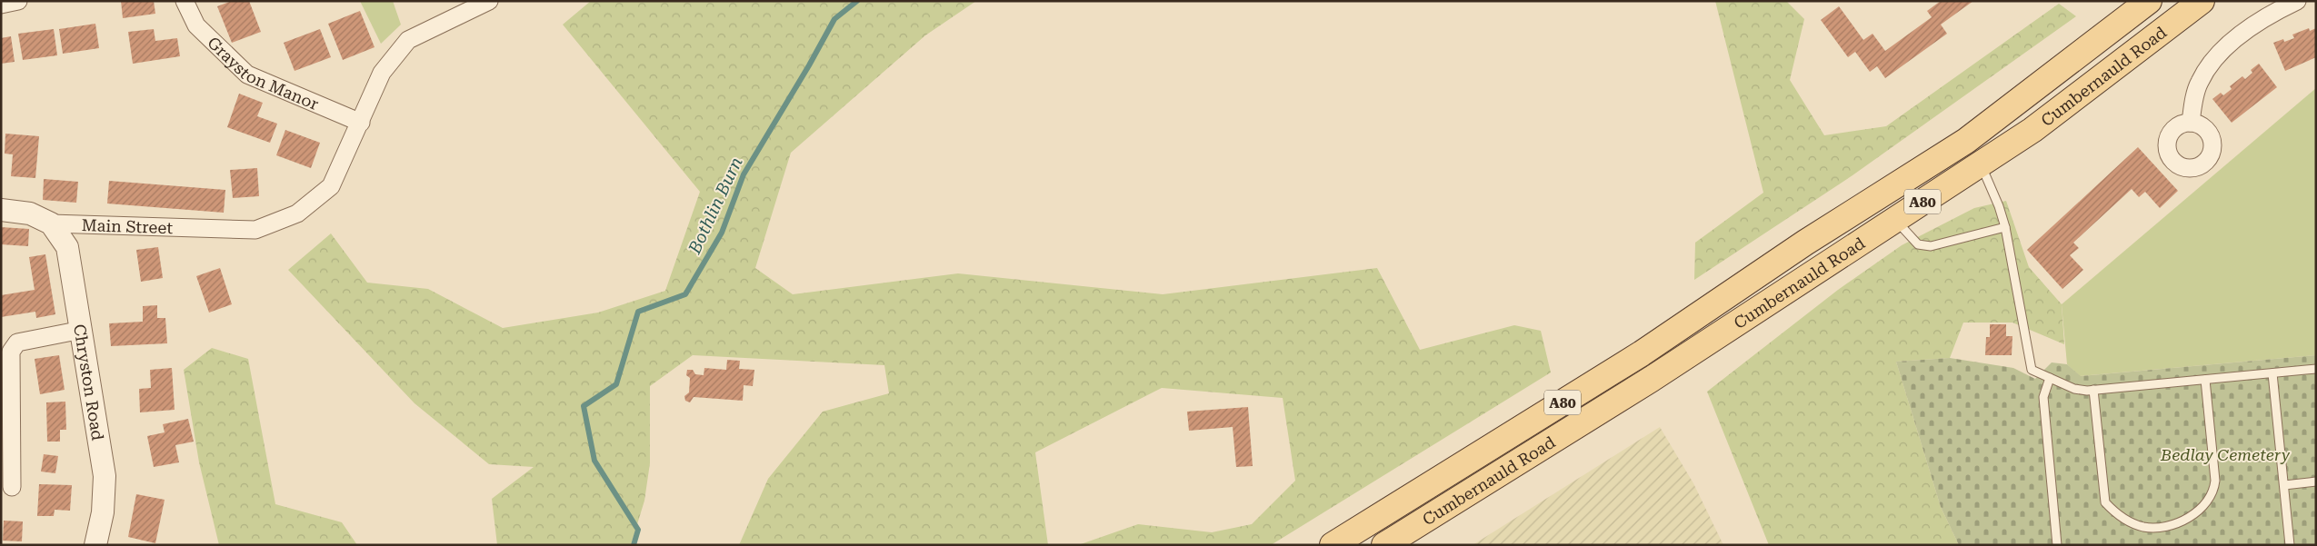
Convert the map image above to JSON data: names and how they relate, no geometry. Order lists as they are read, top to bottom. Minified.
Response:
{"streets":{"main road":["Cumbernauld Road","A80"],"street":["Grayston Manor","Main Street","Chryston Road"]},"crossings":[["Grayston Manor","Main Street"],["Main Street","Chryston Road"]],"water":["Bothlin Burn"],"parks":["Bedlay Cemetery"]}
